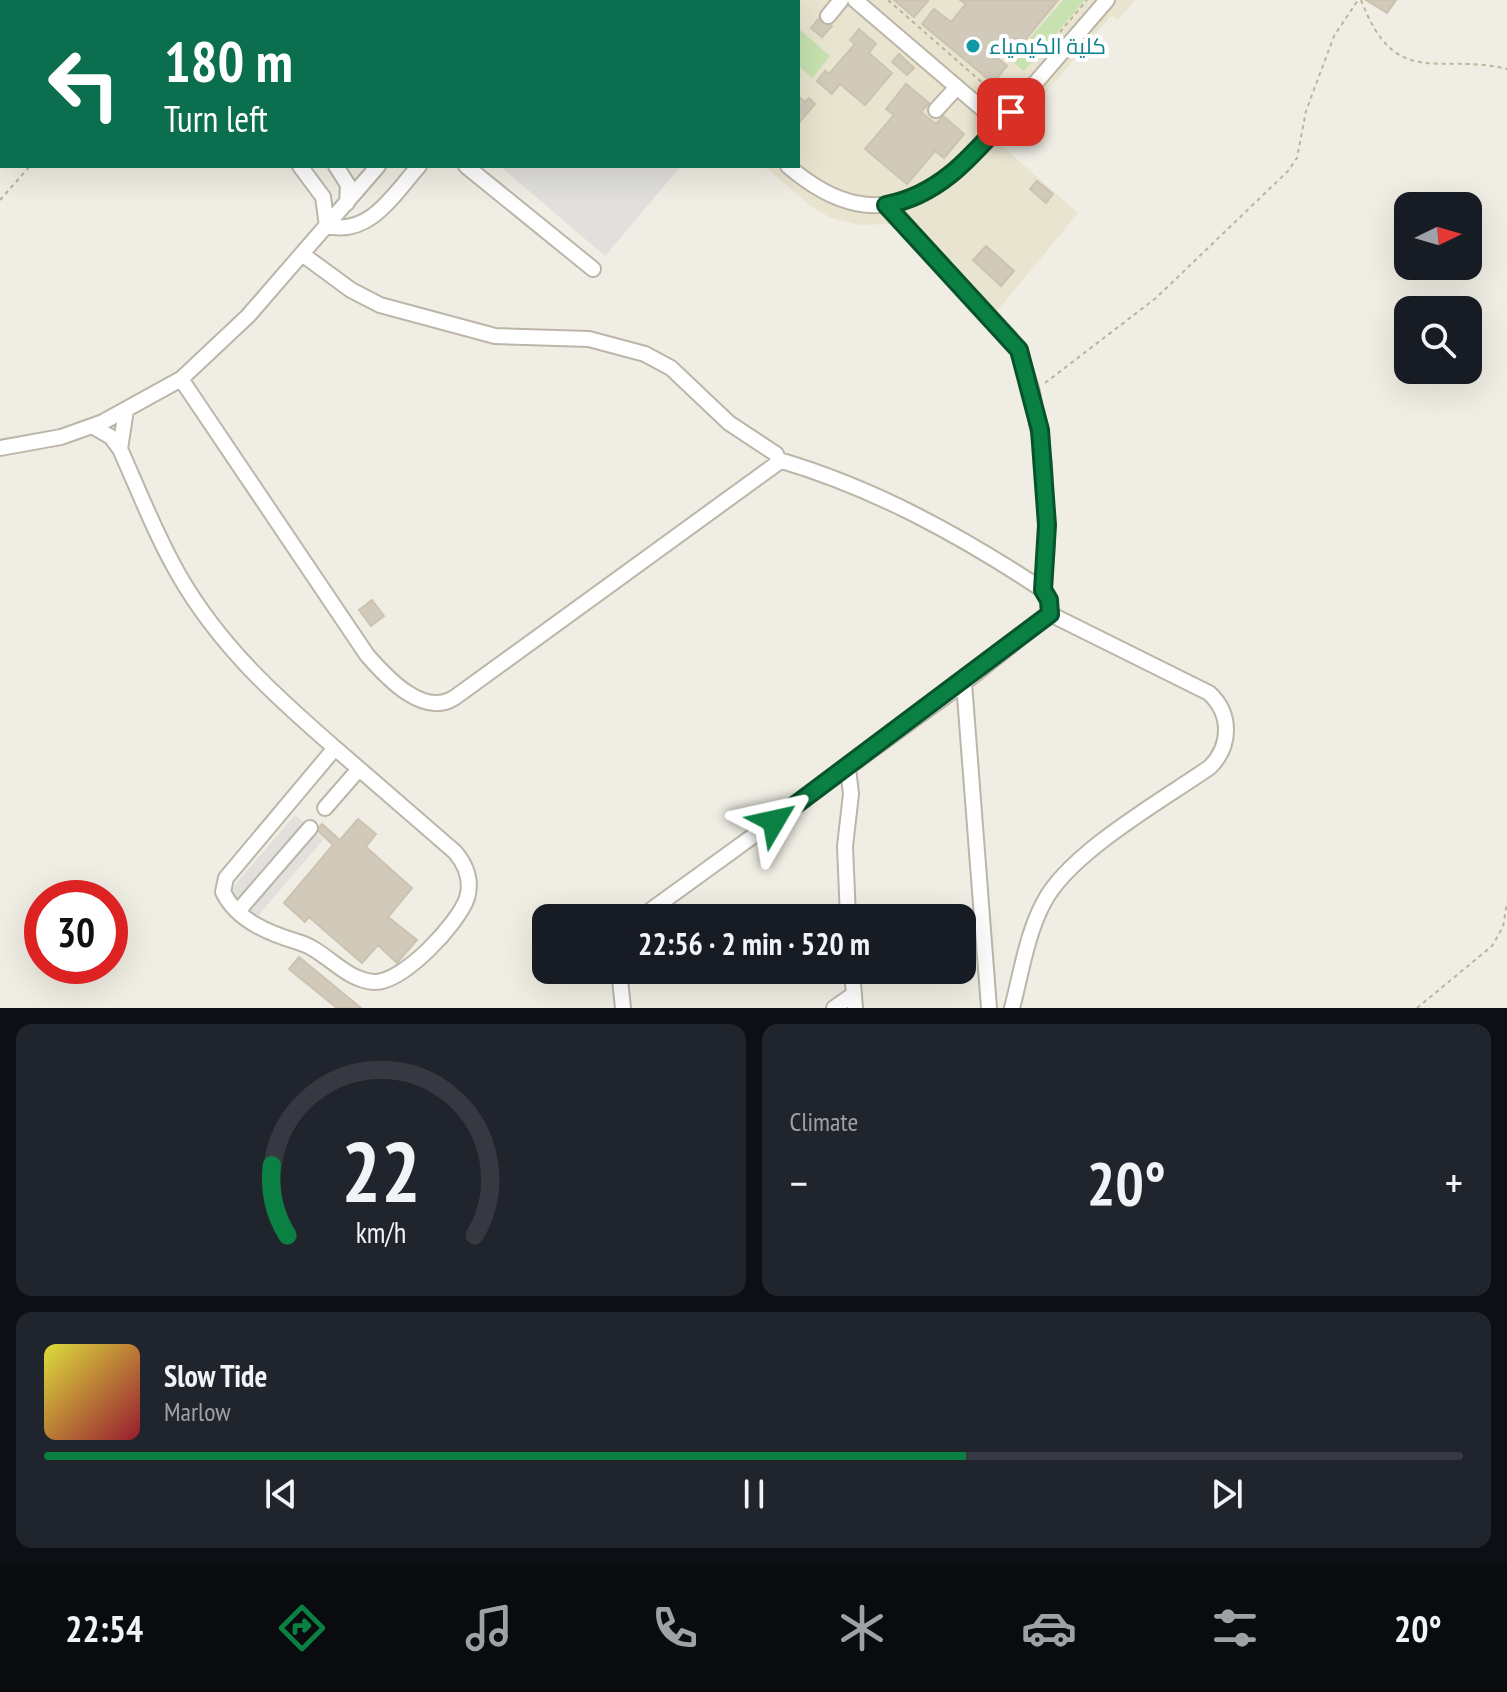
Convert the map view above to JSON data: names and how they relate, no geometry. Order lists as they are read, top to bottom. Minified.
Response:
{"places":["كلية الكيمياء"],"north":"right","page":{"turn":["180 m","Turn left"],"limit":"30","trip":"22:56 · 2 min · 520 m","tile":"Climate","heat":["−","20°","+"],"song":["Slow Tide","Marlow"],"tabs":["22:54","20°"],"gauge":["22","km/h"]}}
